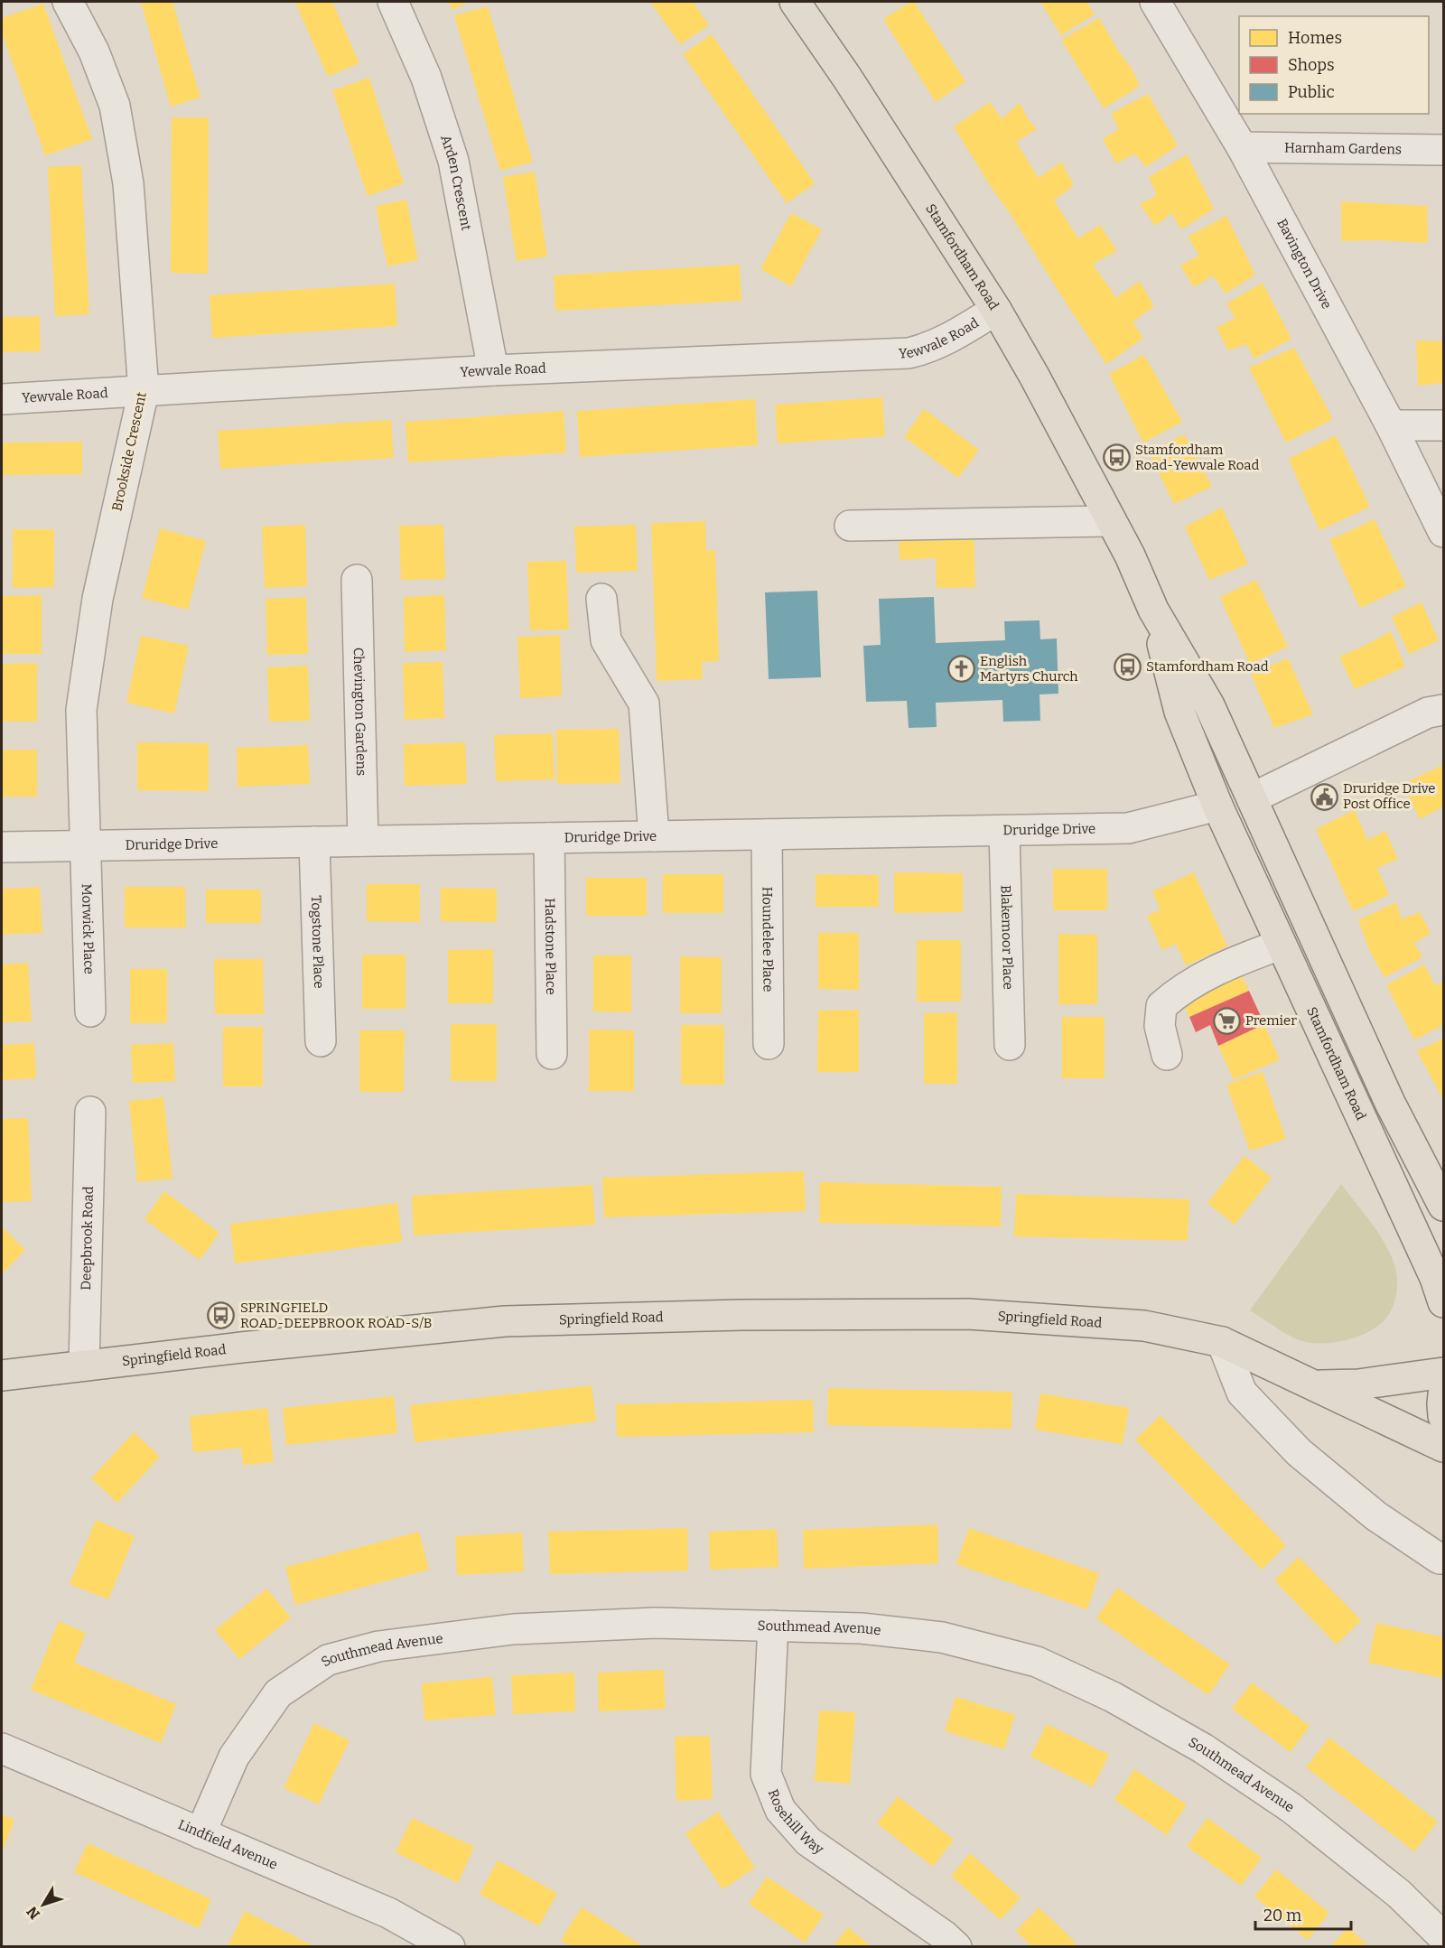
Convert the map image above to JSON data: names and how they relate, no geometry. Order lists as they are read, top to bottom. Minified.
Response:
{"streets":{"main road":["Stamfordham Road","Springfield Road"],"street":["Harnham Gardens","Arden Crescent","Bavington Drive","Yewvale Road","Brookside Crescent","Chevington Gardens","Druridge Drive","Morwick Place","Blakemoor Place","Houndelee Place","Togstone Place","Hadstone Place","Deepbrook Road","Southmead Avenue","Rosehill Way","Lindfield Avenue"]},"crossings":[["Harnham Gardens","Bavington Drive"],["Arden Crescent","Yewvale Road"],["Stamfordham Road","Yewvale Road"],["Stamfordham Road","Druridge Drive"],["Yewvale Road","Brookside Crescent"],["Brookside Crescent","Druridge Drive"],["Brookside Crescent","Morwick Place"],["Chevington Gardens","Druridge Drive"],["Druridge Drive","Morwick Place"],["Druridge Drive","Blakemoor Place"],["Druridge Drive","Houndelee Place"],["Druridge Drive","Togstone Place"],["Druridge Drive","Hadstone Place"],["Deepbrook Road","Springfield Road"],["Southmead Avenue","Rosehill Way"],["Southmead Avenue","Lindfield Avenue"]],"places":{"bus stop":["Stamfordham Road-Yewvale Road","Stamfordham Road","SPRINGFIELD ROAD-DEEPBROOK ROAD-S/B"],"church":["English Martyrs Church"],"public building":["Druridge Drive Post Office"],"supermarket":["Premier"]},"legend":["Homes","Shops","Public"],"scale_bar":"20 m","north":"bottom left"}
